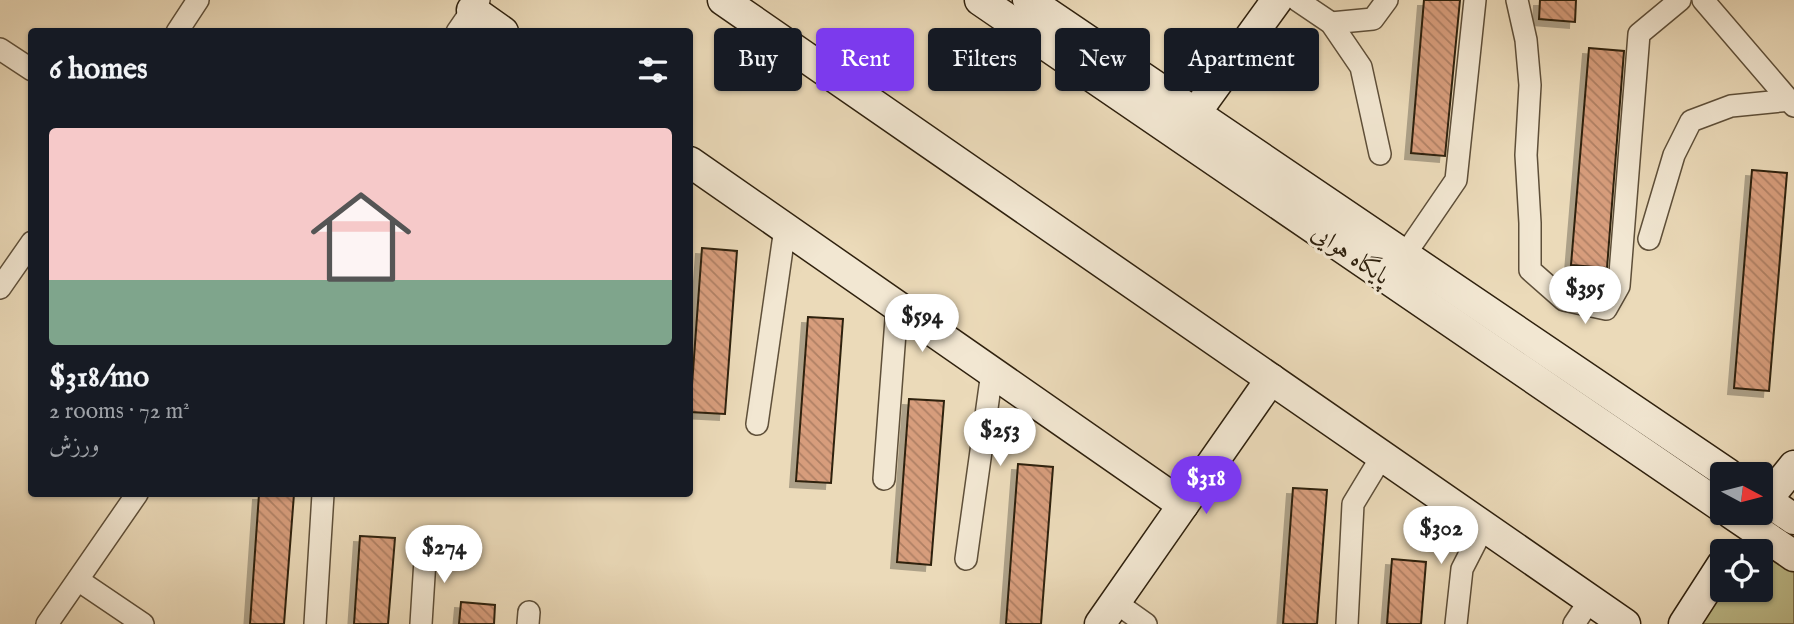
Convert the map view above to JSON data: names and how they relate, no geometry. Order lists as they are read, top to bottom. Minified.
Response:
{"streets":{"street":["پایگاه هوایی"]},"north":"right","page":{"chip":["Buy","Rent","Filters","New","Apartment"],"heading":"6 homes","list":[{"name":"$318/mo","note":"2 rooms · 72 m² · ورزش"}],"price":["$395","$594","$253","$318","$302","$274"]}}
